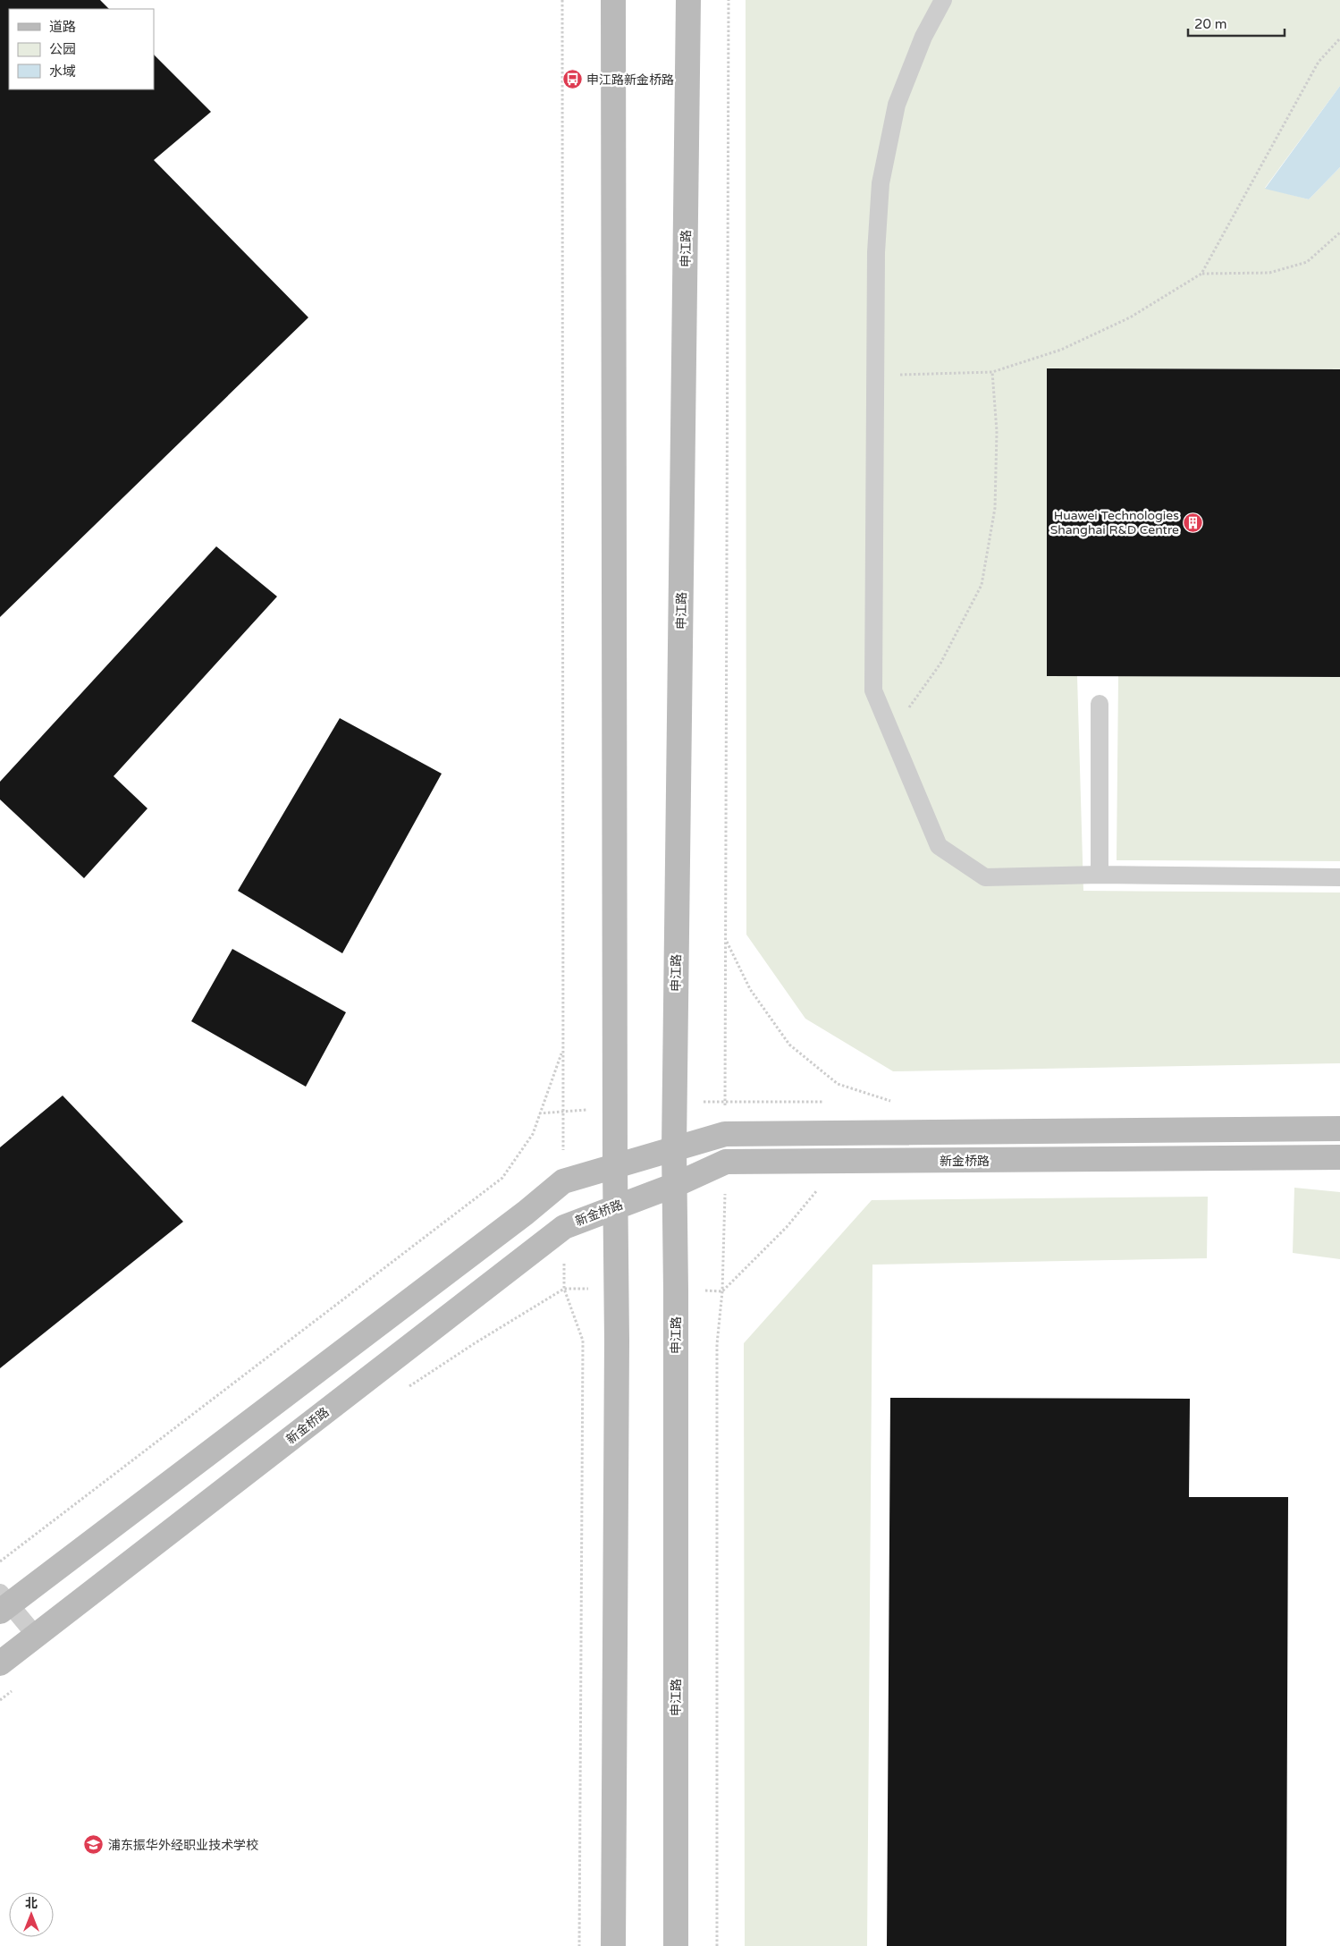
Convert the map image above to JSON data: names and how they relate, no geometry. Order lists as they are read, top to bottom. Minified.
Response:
{"streets":{"main road":["申江路","新金桥路"]},"crossings":[["申江路","新金桥路"]],"places":{"bus stop":["申江路新金桥路"],"building":["Huawei Technologies Shanghai R&D Centre"],"school or university":["浦东振华外经职业技术学校"]},"legend":["道路","公园","水域"],"scale_bar":"20 m","north":"top"}
